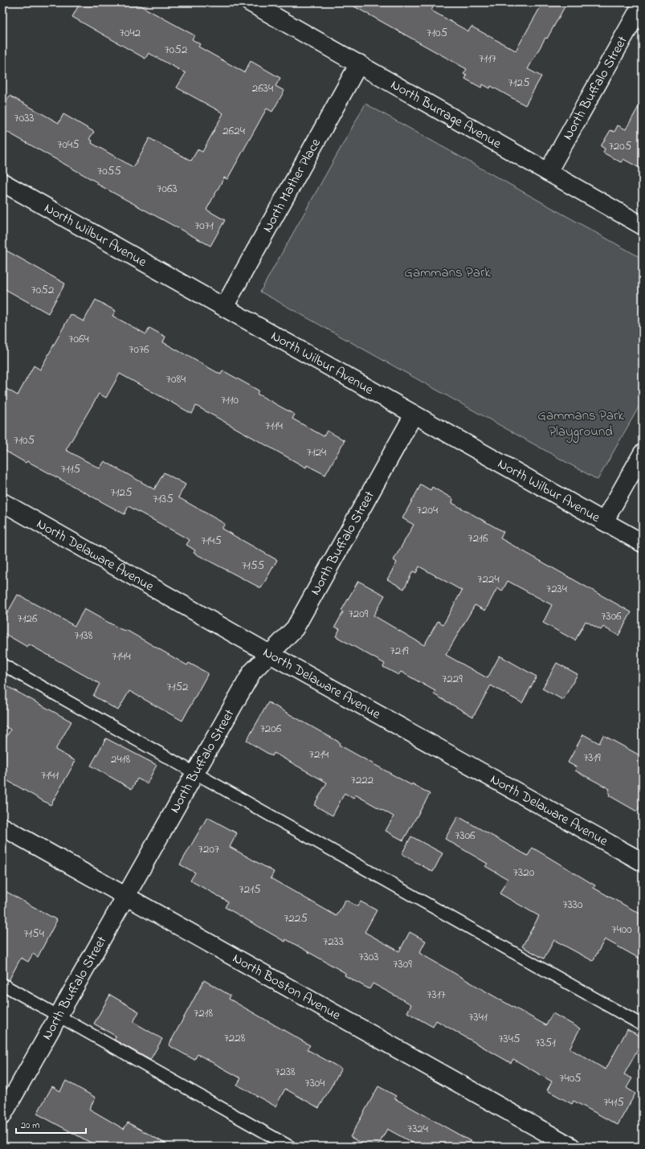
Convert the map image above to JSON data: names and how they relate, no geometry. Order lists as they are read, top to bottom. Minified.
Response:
{"streets":{"street":["North Buffalo Street","North Burrage Avenue","North Mather Place","North Wilbur Avenue","North Delaware Avenue","North Boston Avenue"]},"crossings":[["North Buffalo Street","North Burrage Avenue"],["North Buffalo Street","North Wilbur Avenue"],["North Buffalo Street","North Delaware Avenue"],["North Buffalo Street","North Boston Avenue"],["North Burrage Avenue","North Mather Place"],["North Mather Place","North Wilbur Avenue"]],"parks":["Gammans Park","Gammans Park Playground"],"house_numbers":["7042","7105","7052","7117","7125","2634","7033","2624","7045","7205","7055","7063","7071","7052","7064","7076","7084","7110","7114","7105","7124","7115","7125","7135","7204","7216","7145","7155","7224","7234","7209","7306","7126","7138","7219","7144","7229","7152","7206","7214","7319","2418","7141","7222","7306","7207","7320","7215","7330","7225","7400","7154","7233","7303","7309","7317","7218","7341","7228","7345","7351","7238","7405","7304","7415","7324"],"scale_bar":"20 m"}
